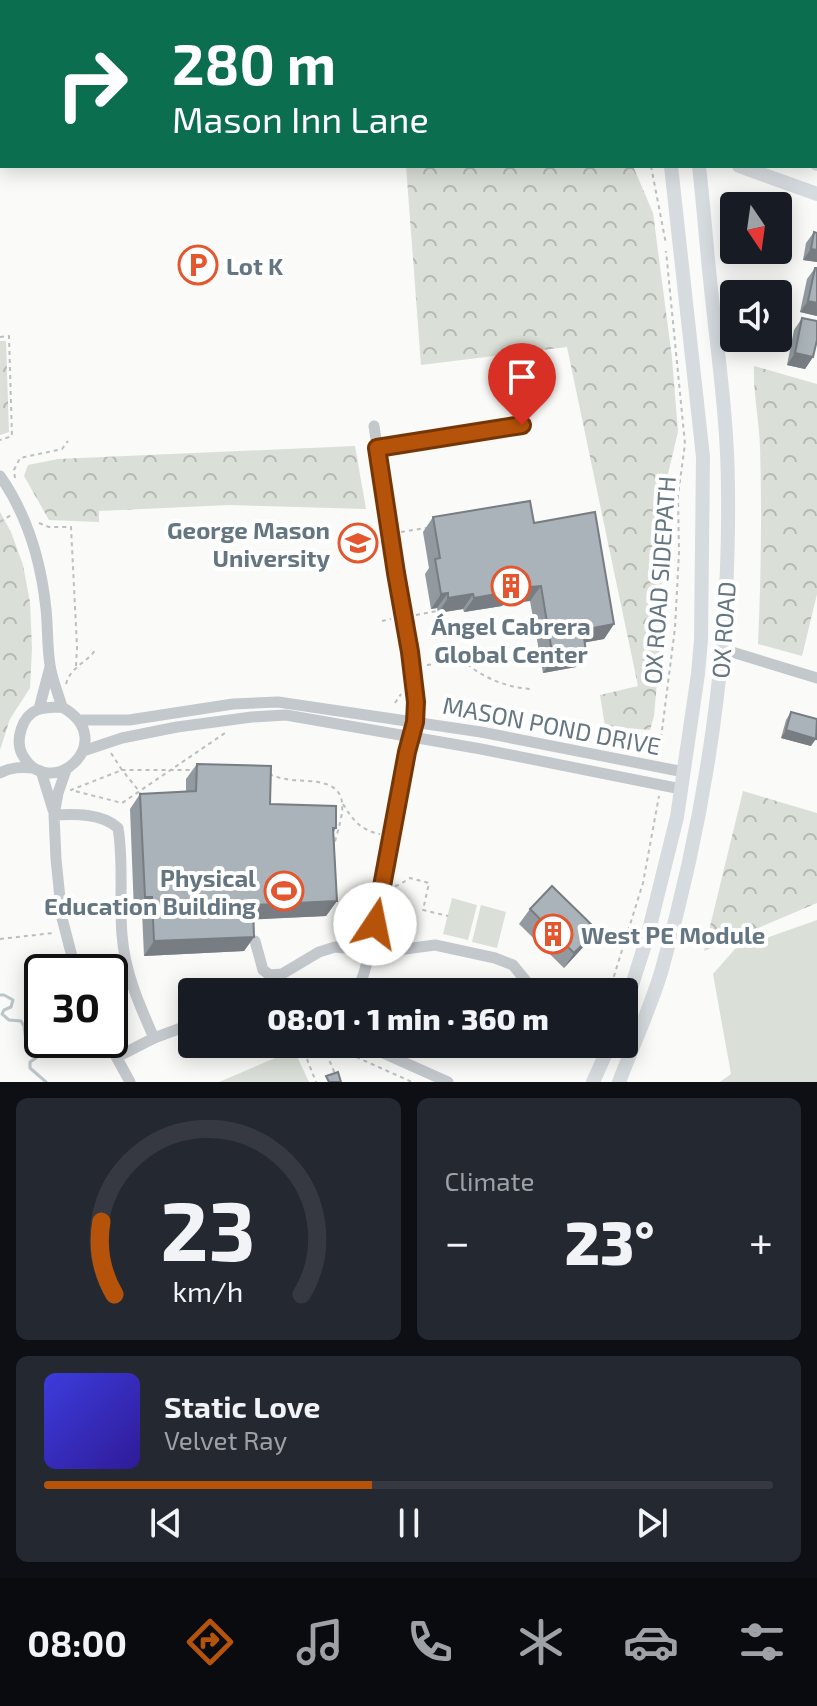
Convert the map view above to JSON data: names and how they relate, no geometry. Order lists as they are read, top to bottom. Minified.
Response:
{"streets":{"main road":["OX ROAD"],"street":["MASON POND DRIVE"],"path":["OX ROAD SIDEPATH"]},"crossings":[["OX ROAD SIDEPATH","MASON POND DRIVE"],["OX ROAD","MASON POND DRIVE"]],"places":{"parking":["Lot K"],"school or university":["George Mason University"],"building":["Ángel Cabrera Global Center","West PE Module"],"sports":["Physical Education Building"]},"north":"bottom","page":{"turn":["280 m","Mason Inn Lane"],"limit":"30","trip":"08:01 · 1 min · 360 m","tile":"Climate","heat":["−","23°","+"],"song":["Static Love","Velvet Ray"],"tabs":"08:00","gauge":["23","km/h"]}}
